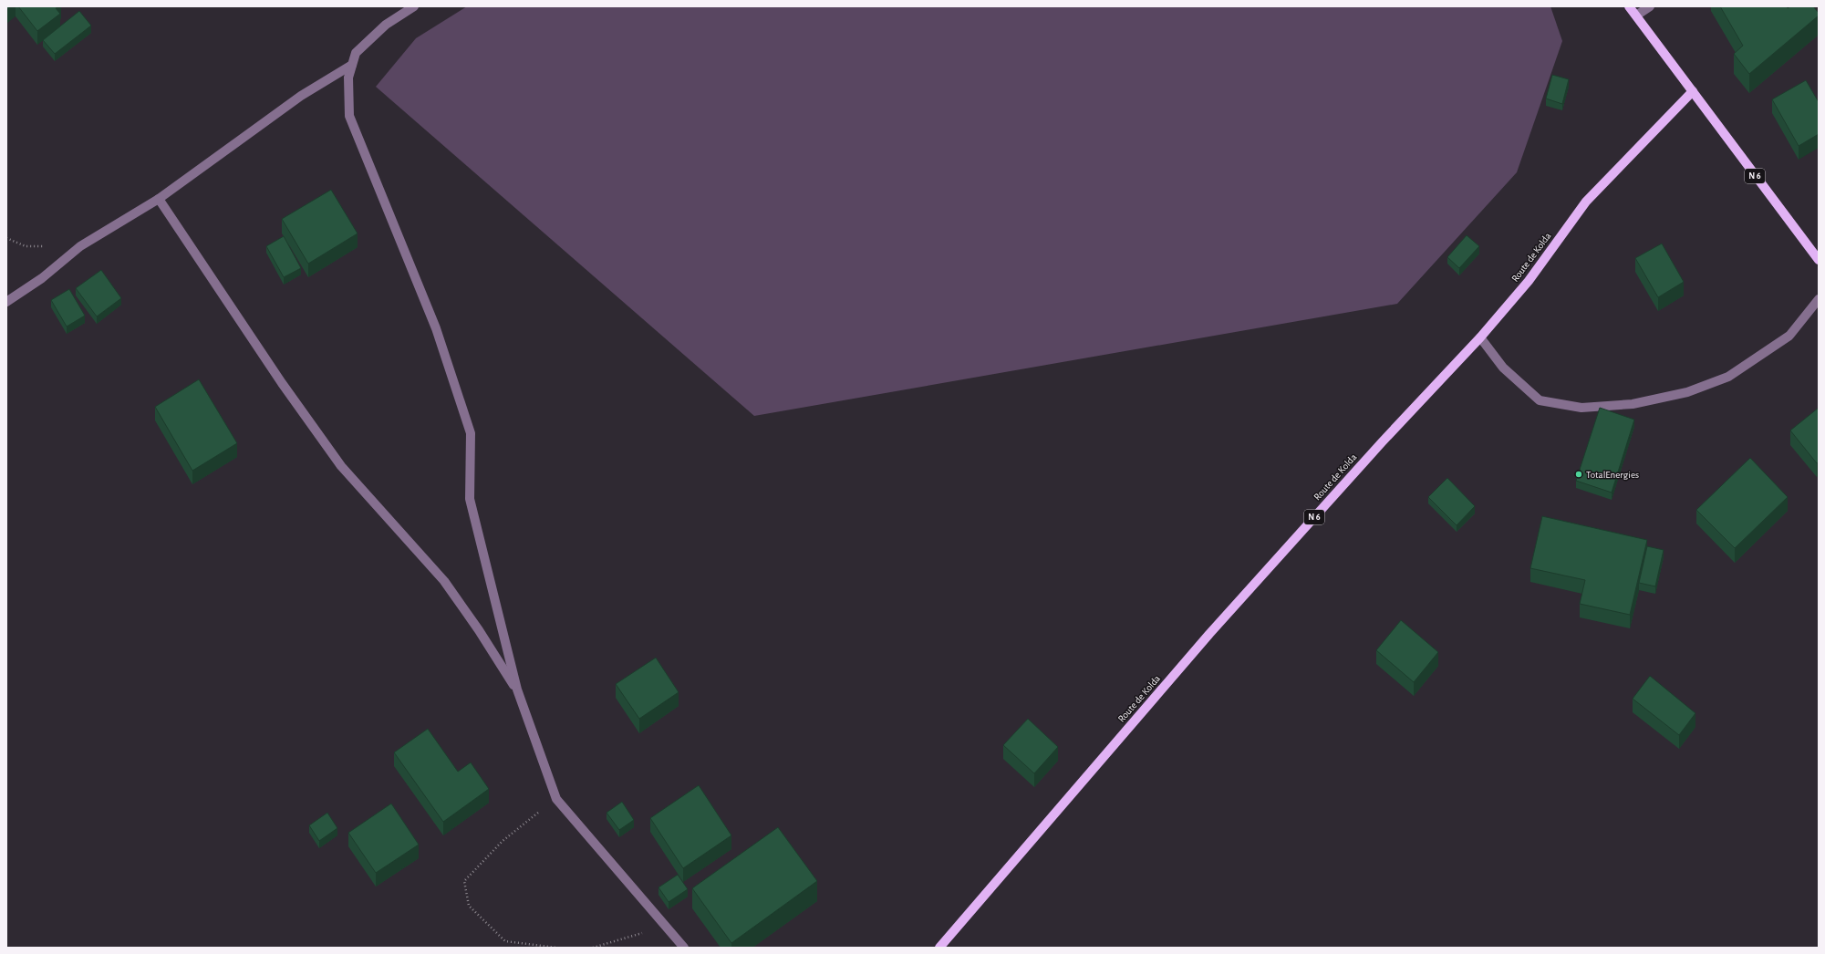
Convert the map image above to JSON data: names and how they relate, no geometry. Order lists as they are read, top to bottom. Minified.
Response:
{"streets":{"main road":["N 6","Route de Kolda"]},"crossings":[["N 6","Route de Kolda"]],"places":["TotalEnergies"]}
